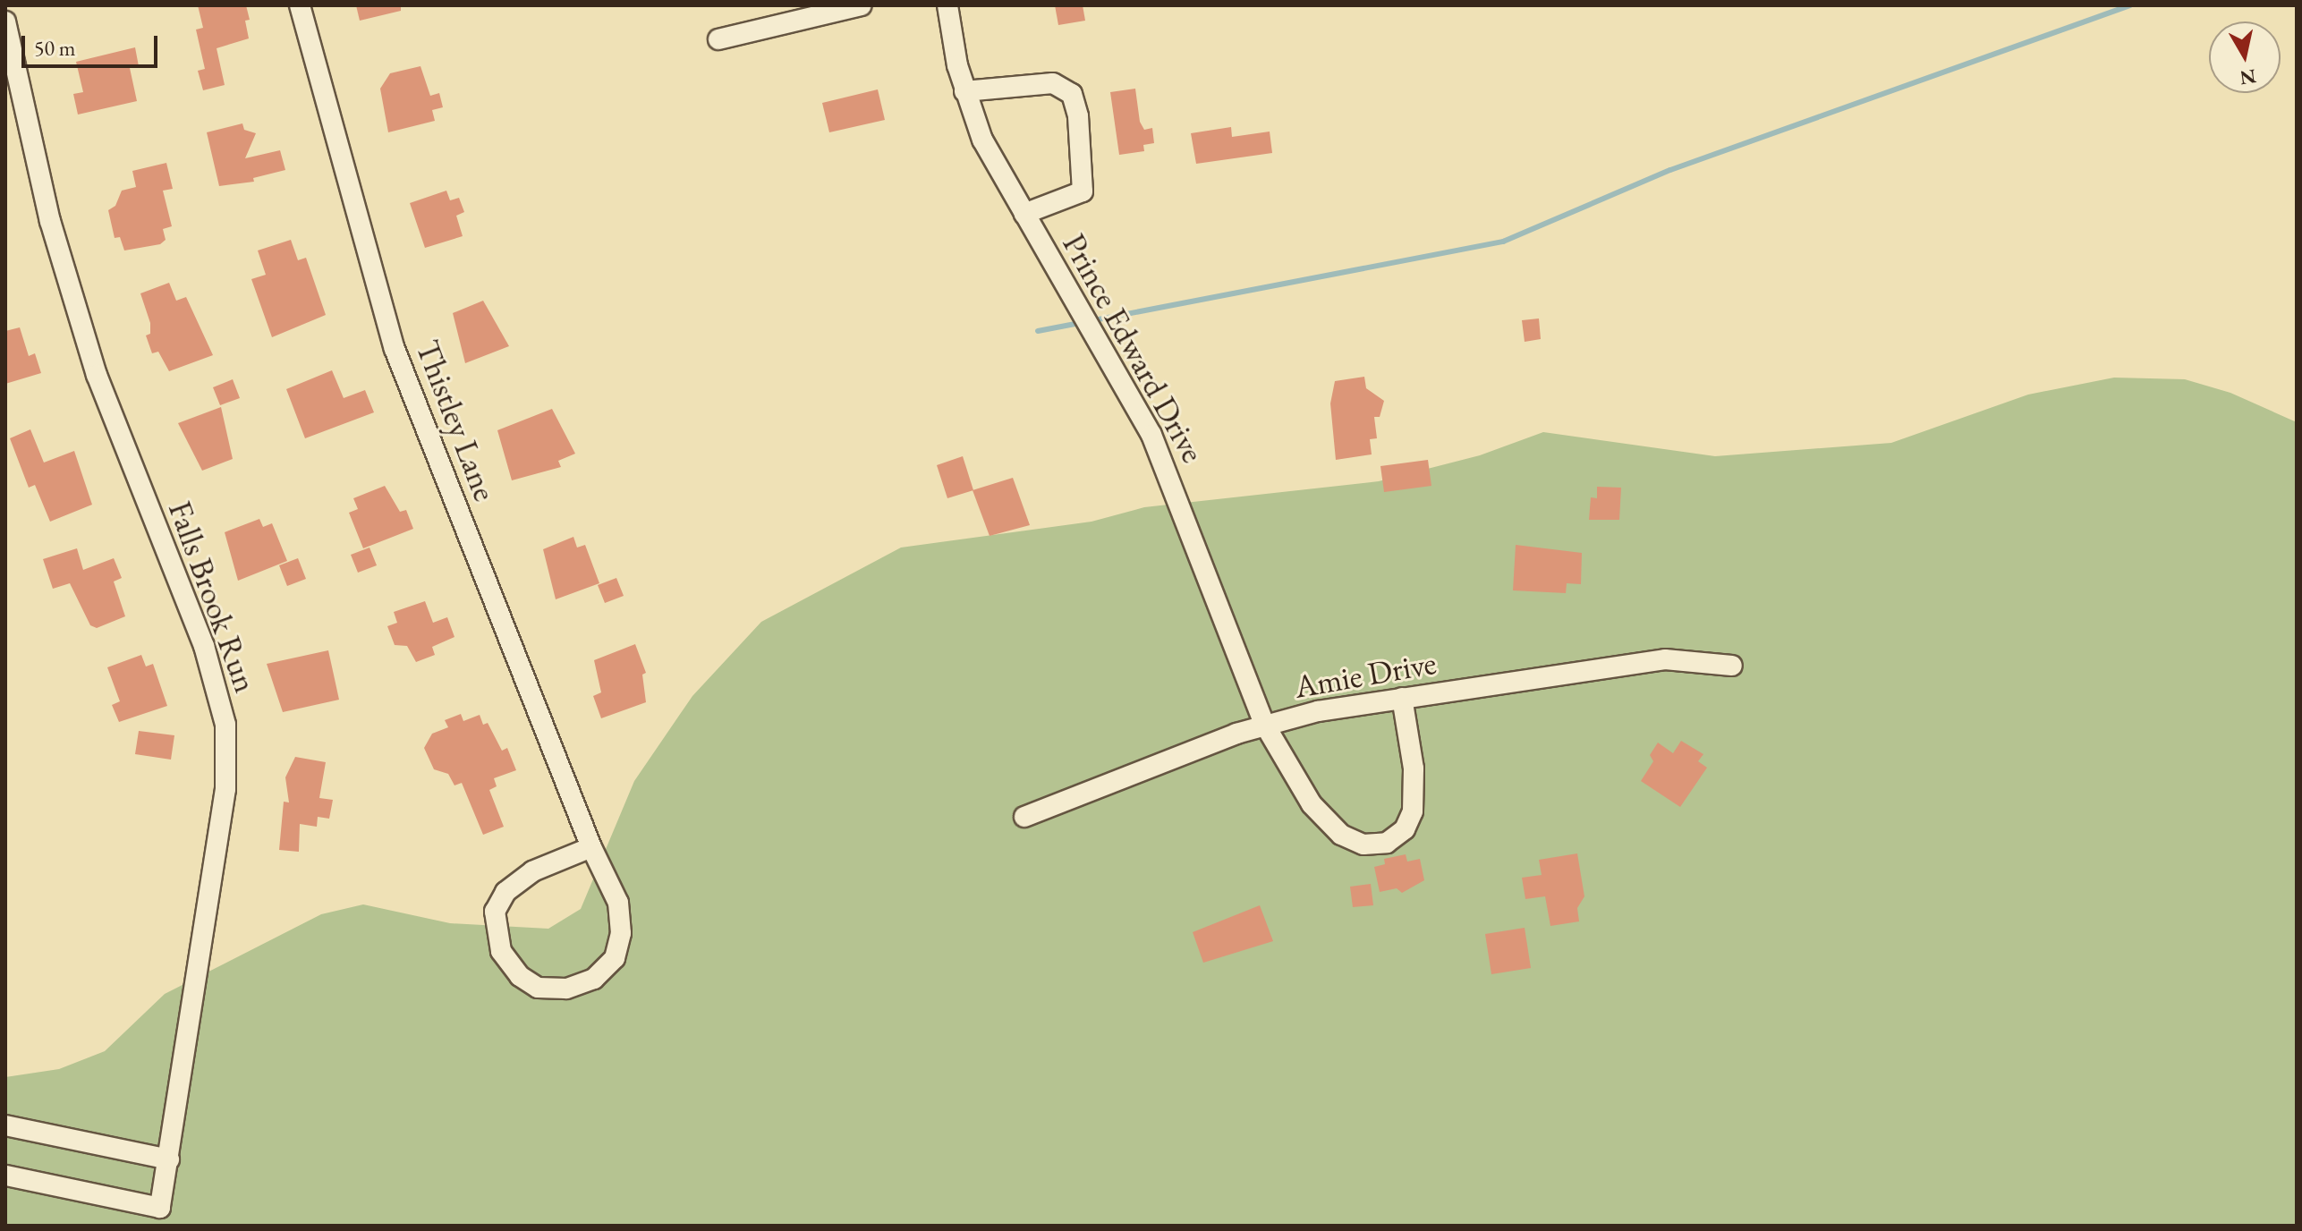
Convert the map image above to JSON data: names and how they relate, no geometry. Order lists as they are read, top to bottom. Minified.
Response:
{"streets":{"street":["Prince Edward Drive","Thistley Lane","Falls Brook Run","Amie Drive"]},"crossings":[["Prince Edward Drive","Amie Drive"]],"scale_bar":"50 m","north":"bottom"}
